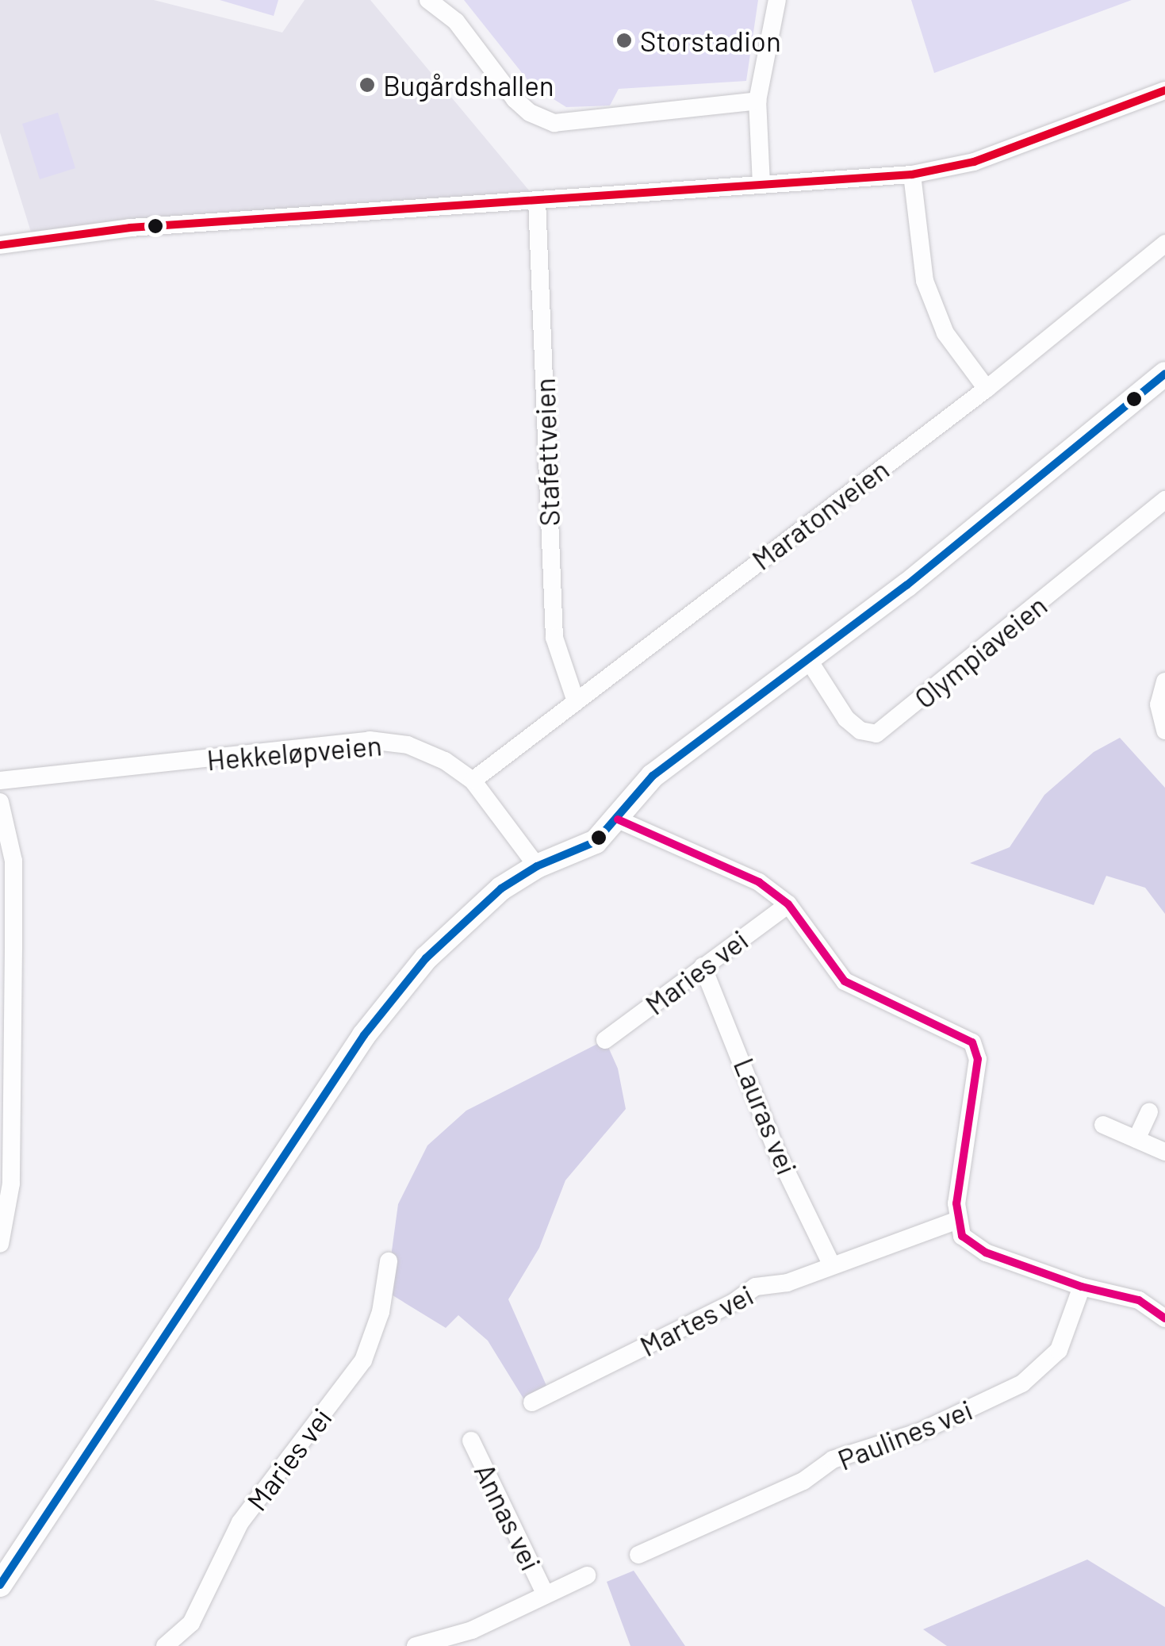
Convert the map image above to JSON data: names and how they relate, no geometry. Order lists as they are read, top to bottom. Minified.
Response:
{"streets":{"street":["Stafettveien","Maratonveien","Olympiaveien","Hekkeløpveien","Maries vei","Lauras vei","Martes vei","Paulines vei","Annas vei"]},"crossings":[["Stafettveien","Maratonveien"],["Maratonveien","Hekkeløpveien"],["Maries vei","Lauras vei"],["Lauras vei","Martes vei"]],"places":["Storstadion","Bugårdshallen"]}
